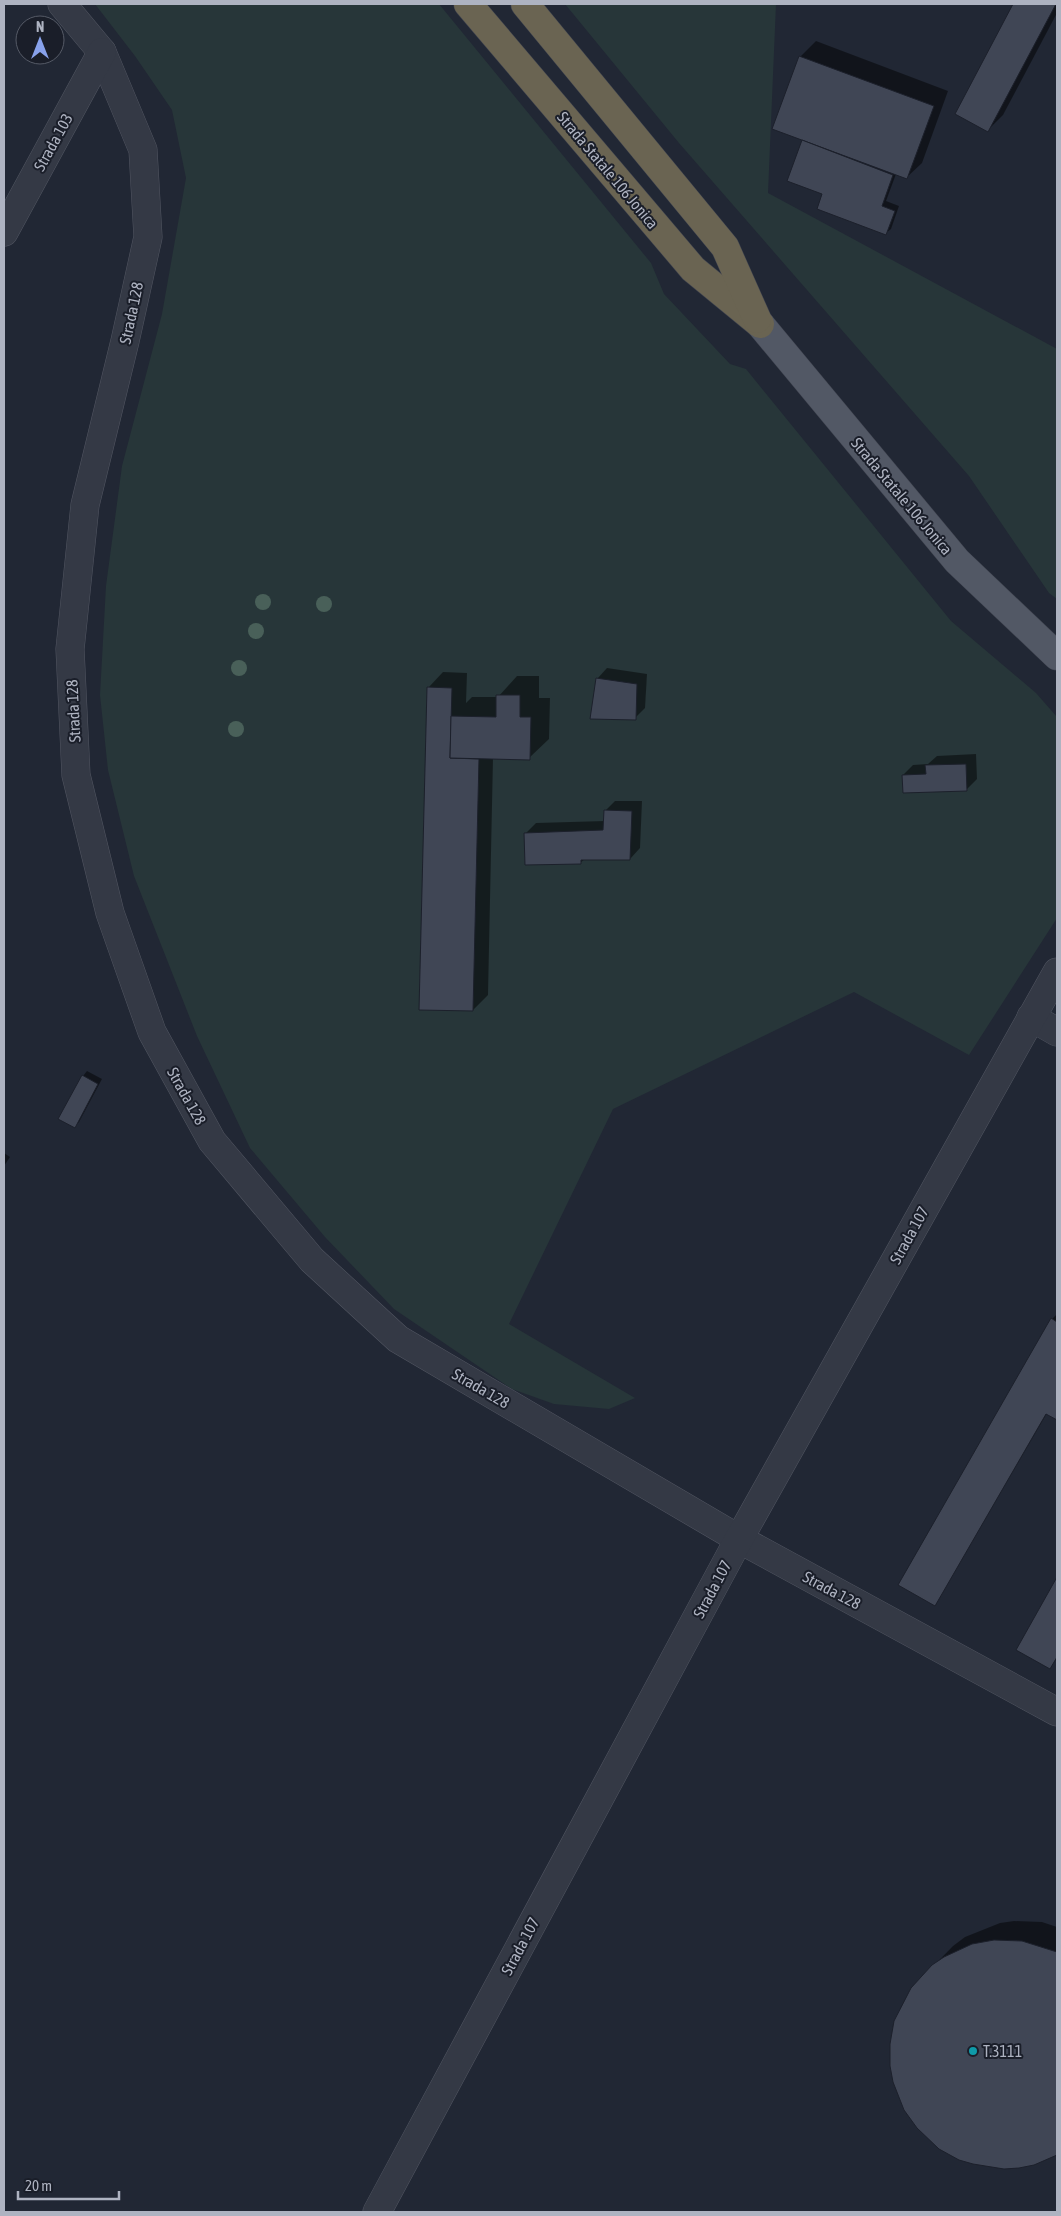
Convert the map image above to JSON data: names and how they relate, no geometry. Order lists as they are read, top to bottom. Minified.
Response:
{"streets":{"highway":["Strada Statale 106 Jonica"],"lane":["Strada 103","Strada 128","Strada 107"]},"crossings":[["Strada 103","Strada 128"],["Strada 128","Strada 107"]],"places":["T.3111"],"scale_bar":"20 m","north":"top"}
